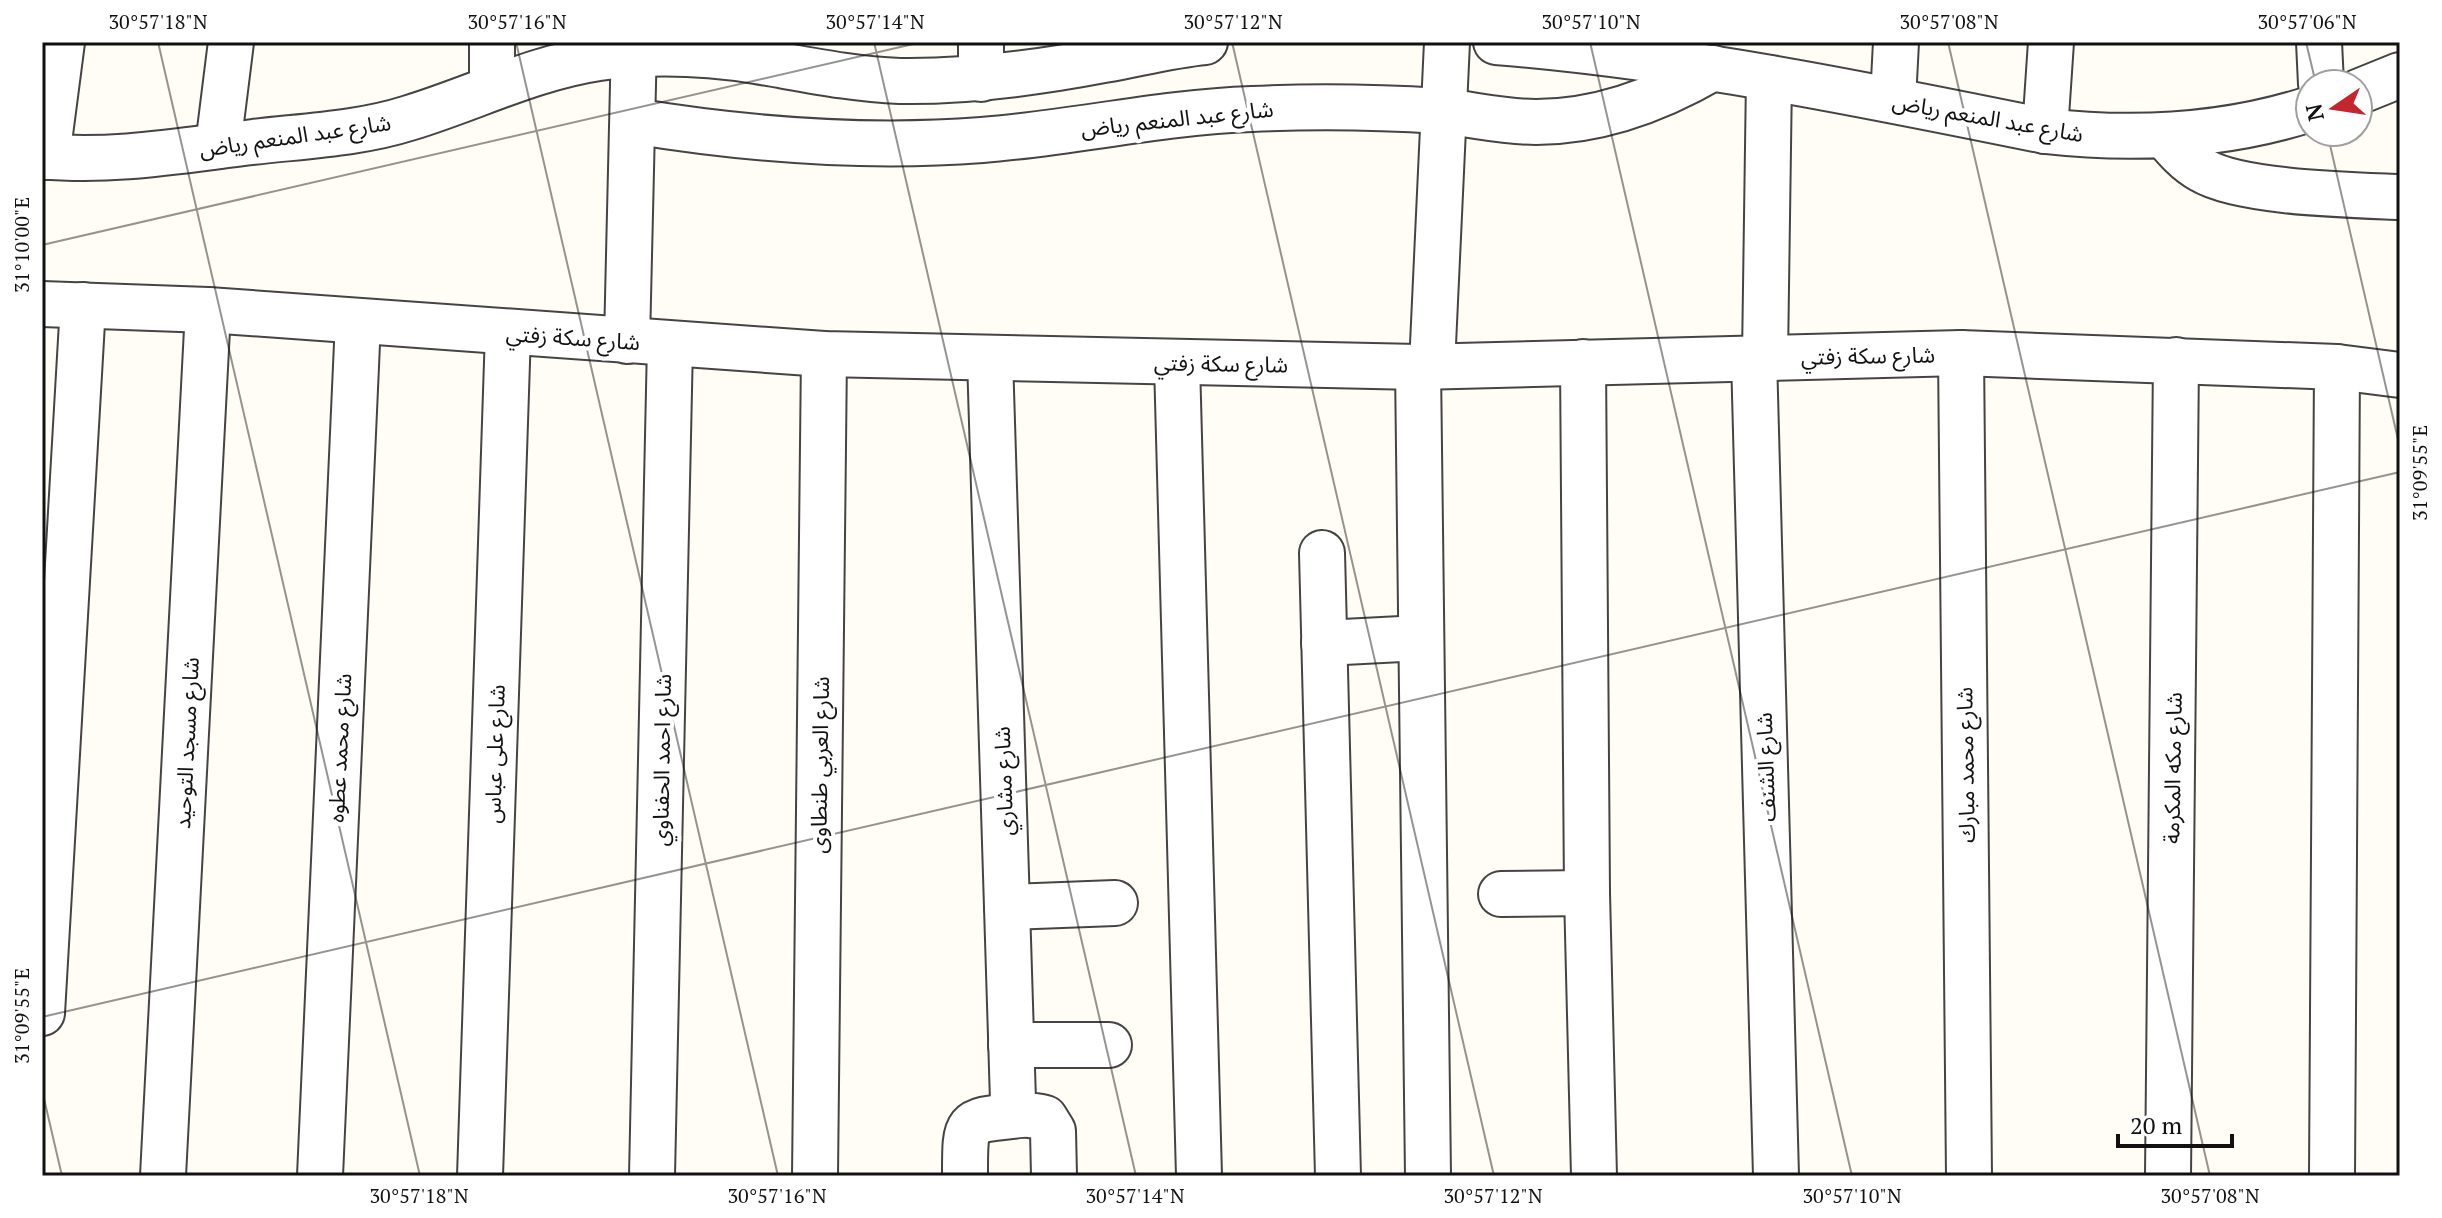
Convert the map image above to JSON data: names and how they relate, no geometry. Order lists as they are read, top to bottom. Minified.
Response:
{"streets":{"street":["شارع عبد المنعم رياض","شارع سكة زفتي","شارع مسجد التوحيد","شارع محمد عطوه","شارع على عباس","شارع احمد الحفناوي","شارع العربي طنطاوى","شارع محمد مبارك","شارع الشنف","شارع مكه المكرمة","شارع مشاري"]},"crossings":[["شارع عبد المنعم رياض","شارع الشنف"],["شارع سكة زفتي","شارع مسجد التوحيد"],["شارع سكة زفتي","شارع محمد عطوه"],["شارع سكة زفتي","شارع على عباس"],["شارع سكة زفتي","شارع احمد الحفناوي"],["شارع سكة زفتي","شارع العربي طنطاوى"],["شارع سكة زفتي","شارع محمد مبارك"],["شارع سكة زفتي","شارع الشنف"],["شارع سكة زفتي","شارع مكه المكرمة"],["شارع سكة زفتي","شارع مشاري"]],"scale_bar":"20 m","north":"left","coordinates":["30°57'18\"N","30°57'16\"N","30°57'14\"N","30°57'12\"N","30°57'10\"N","30°57'08\"N","30°57'06\"N","31°10'00\"E","31°09'55\"E"]}
